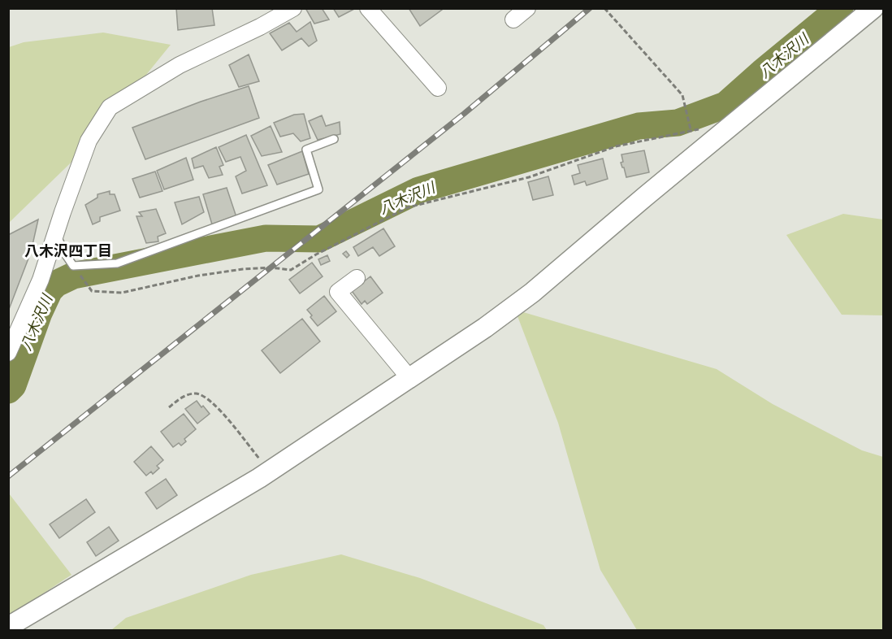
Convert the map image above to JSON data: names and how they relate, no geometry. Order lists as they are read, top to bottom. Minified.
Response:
{"districts":["八木沢四丁目"],"water":["八木沢川"]}
